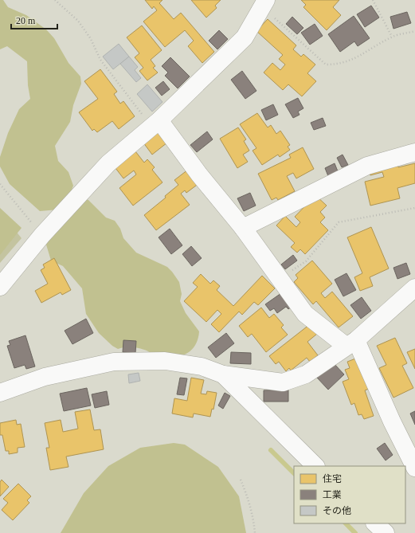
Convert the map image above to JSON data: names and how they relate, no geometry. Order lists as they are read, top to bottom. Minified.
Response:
{"legend":["住宅","工業","その他"],"scale_bar":"20 m"}
